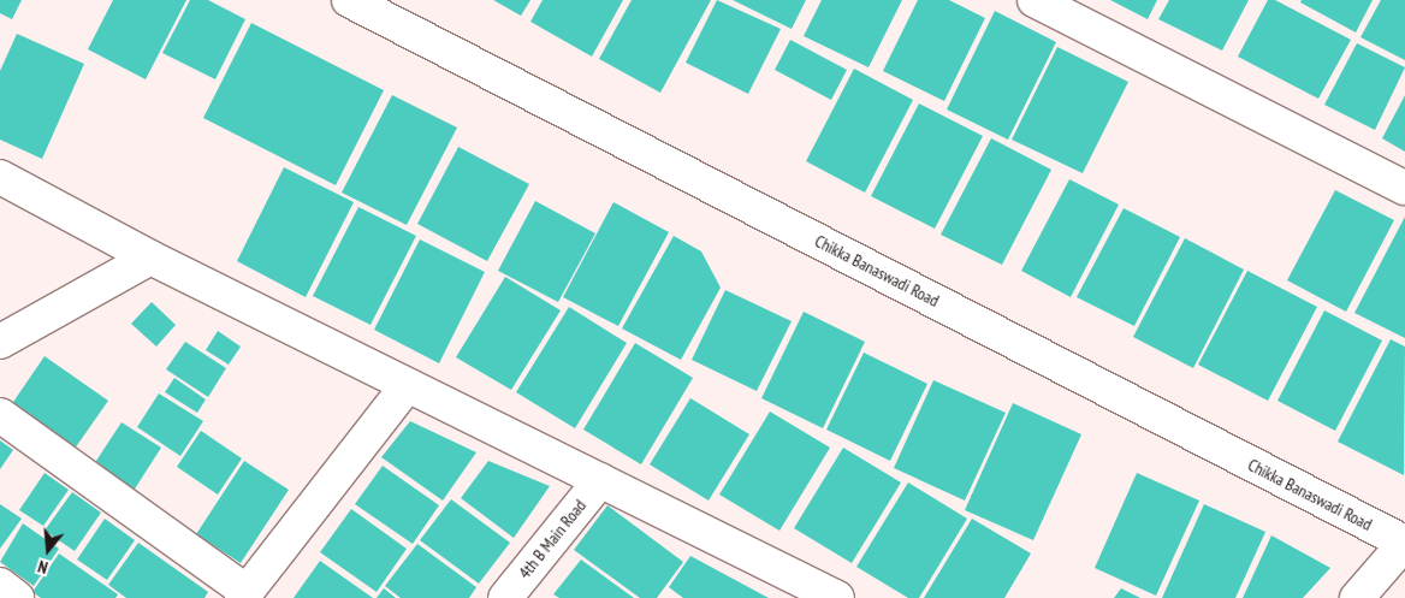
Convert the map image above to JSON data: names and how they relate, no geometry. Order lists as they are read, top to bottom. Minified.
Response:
{"streets":{"street":["Chikka Banaswadi Road","4th B Main Road"]},"north":"bottom"}
